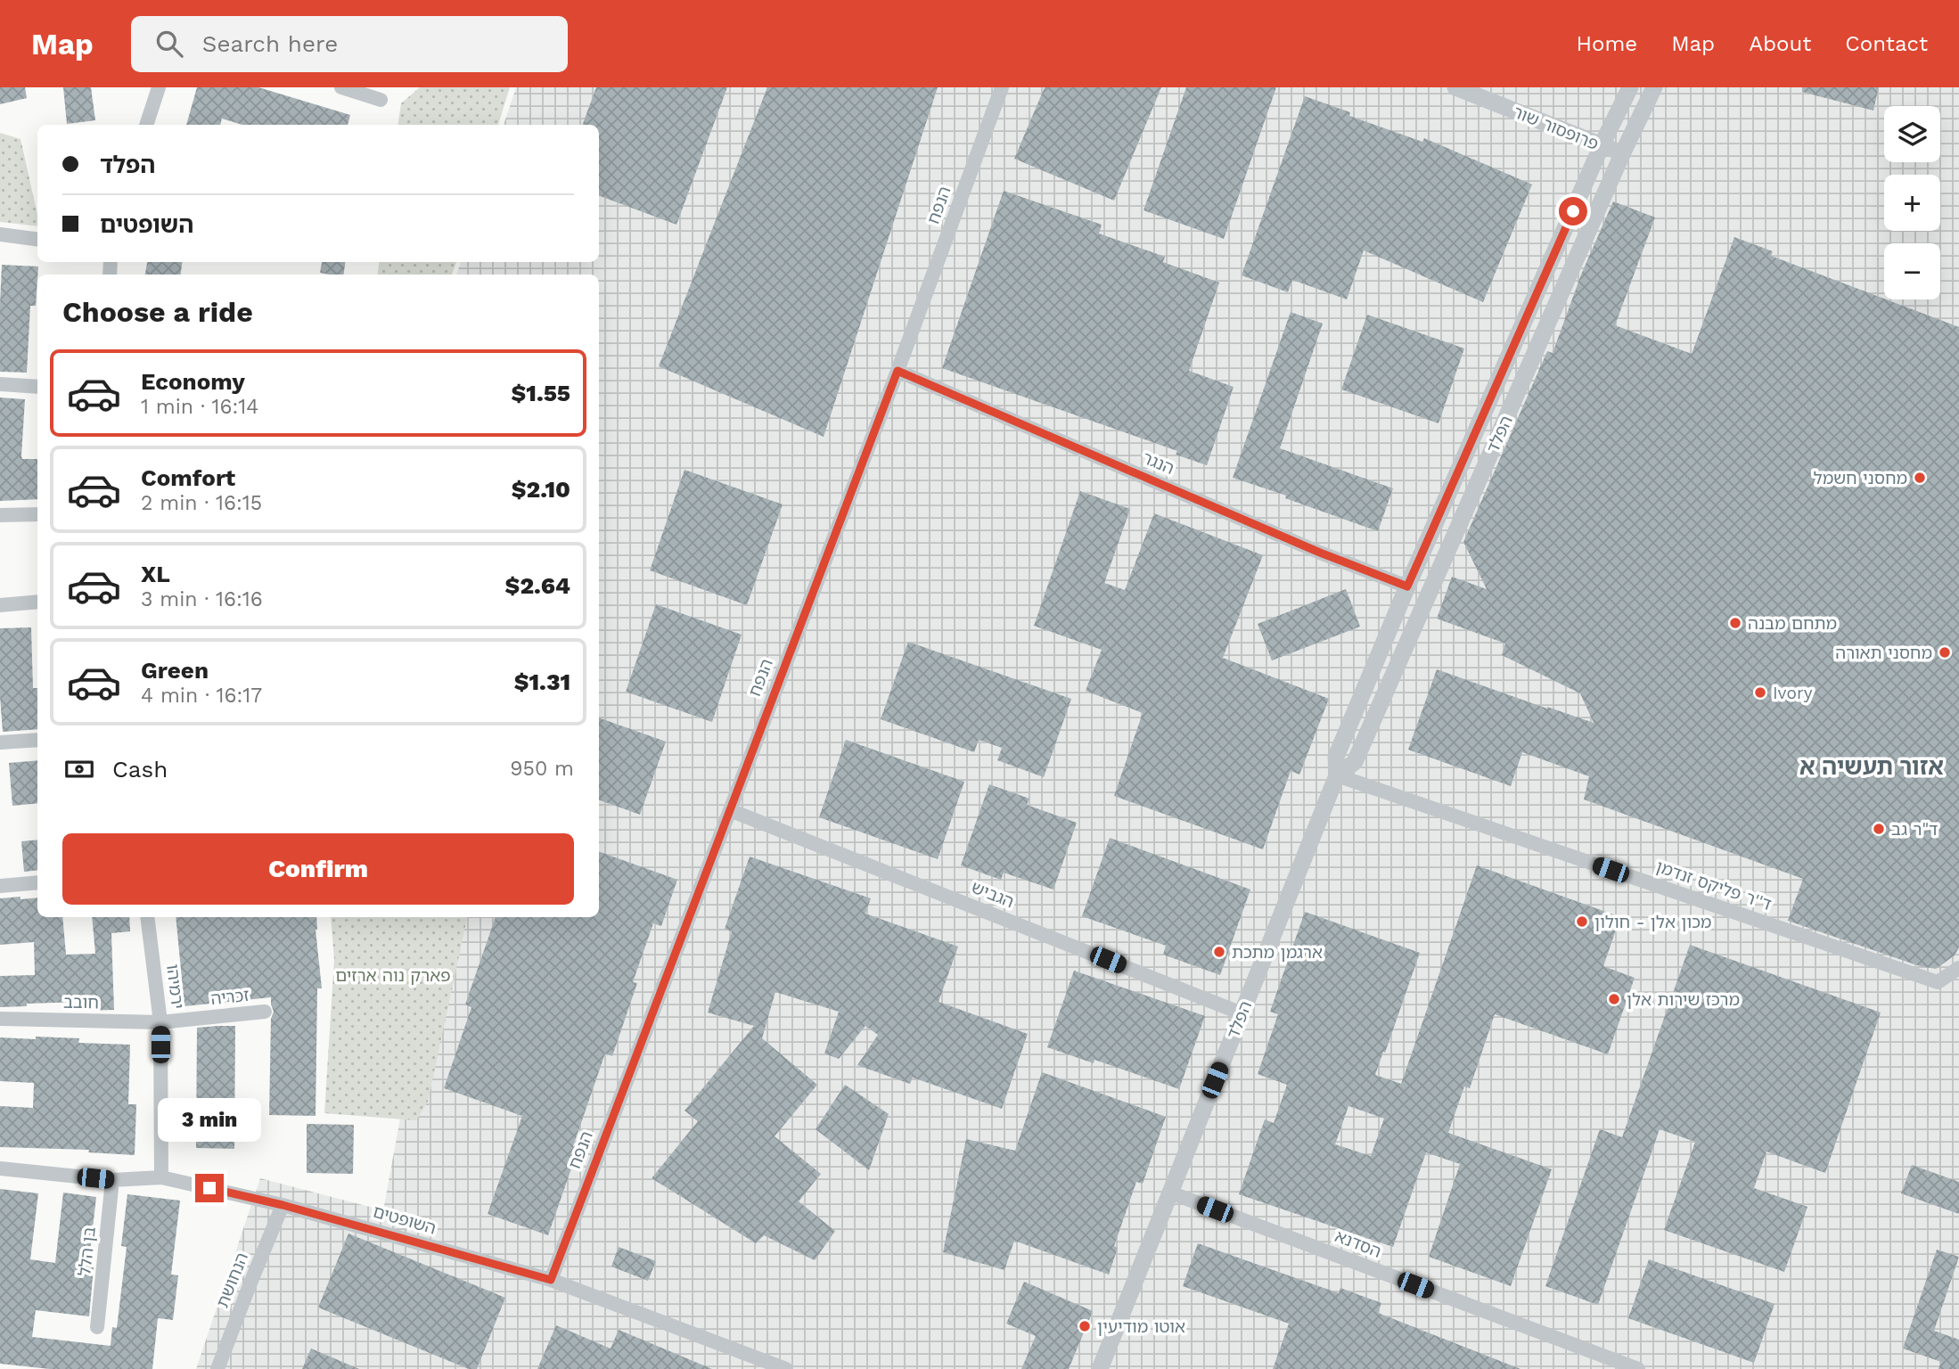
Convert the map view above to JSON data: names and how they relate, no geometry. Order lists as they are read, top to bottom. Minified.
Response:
{"streets":{"street":["פרופסור שור","הנפח","הפלד","הנגר","ד''ר פליקס זנדמן","הגביש","ירמיהו","זכריה","חובב","השופטים","הסדנא","בן הלל","הנחושת"]},"crossings":[["פרופסור שור","הפלד"],["הנפח","הנגר"],["הנפח","הגביש"],["הנפח","השופטים"],["הפלד","הנגר"],["הפלד","ד''ר פליקס זנדמן"],["הפלד","הגביש"],["הפלד","הסדנא"],["ירמיהו","זכריה"],["ירמיהו","חובב"],["ירמיהו","השופטים"],["זכריה","חובב"],["השופטים","בן הלל"],["השופטים","הנחושת"]],"districts":["אזור תעשיה א"],"parks":["פארק נוה ארזים"],"places":["מחסני חשמל","מתחם מבנה","מחסני תאורה","Ivory","ד\"ר גב","מכון אלן - חולון","ארגמן מתכת","מרכז שירות אלן","אוטו מודיעין"],"page":{"header":"Map","search":"Search here","nav":["Home","Map","About","Contact"],"map_buttons":["+","−"],"banner":["הפלד","השופטים"],"heading":"Choose a ride","list":[{"name":"Economy","note":"1 min · 16:14","value":"$1.55"},{"name":"Comfort","note":"2 min · 16:15","value":"$2.10"},{"name":"XL","note":"3 min · 16:16","value":"$2.64"},{"name":"Green","note":"4 min · 16:17","value":"$1.31"}],"pay":["Cash","950 m"],"buttons":"Confirm","bubble":"3 min"}}
